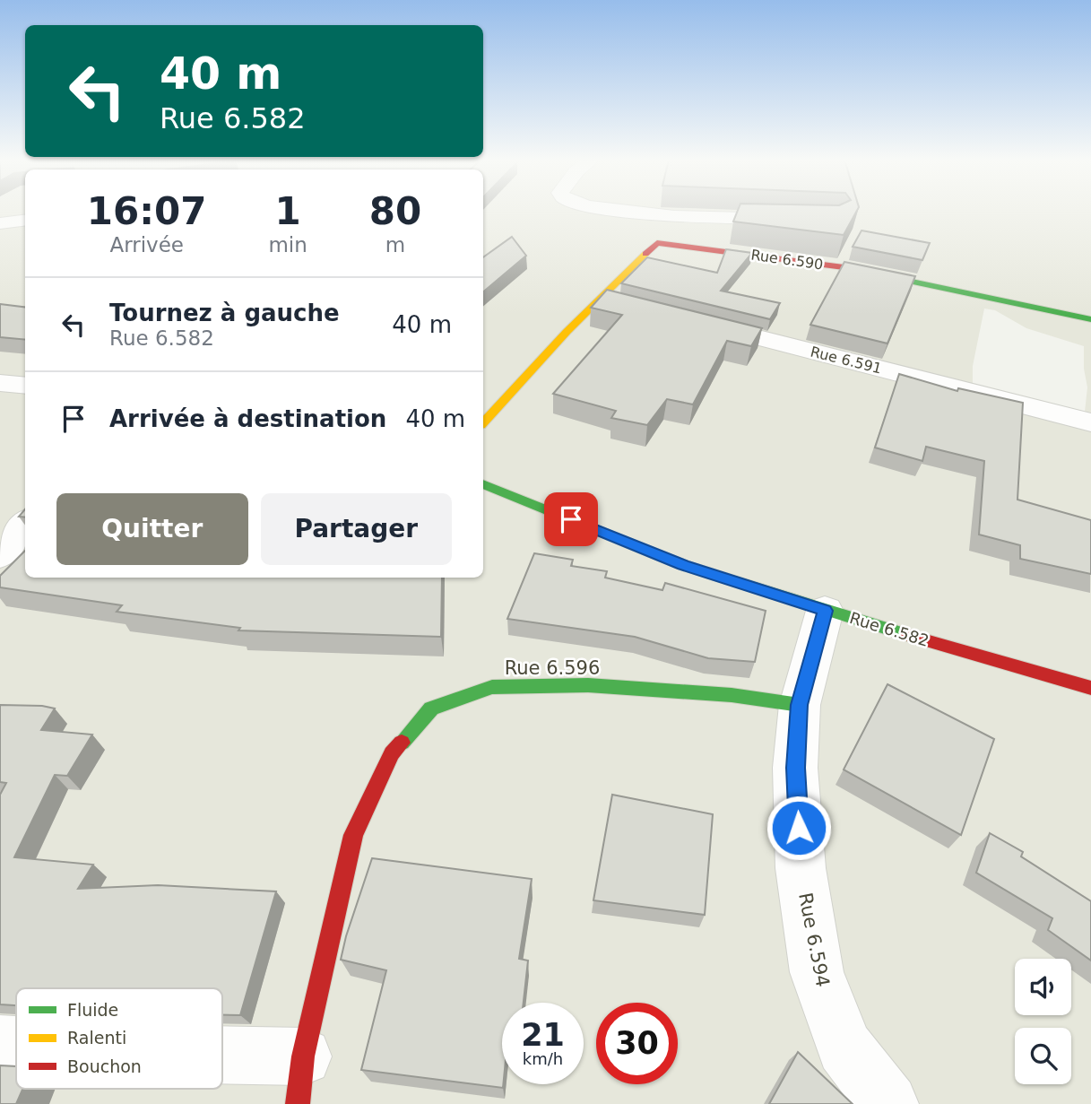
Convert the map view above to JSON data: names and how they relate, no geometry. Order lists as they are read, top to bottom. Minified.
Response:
{"streets":{"street":["Rue 6.590","Rue 6.591","Rue 6.582","Rue 6.596","Rue 6.594"]},"crossings":[["Rue 6.582","Rue 6.594"],["Rue 6.596","Rue 6.594"]],"legend":["Fluide","Ralenti","Bouchon"],"page":{"turn":["40 m","Rue 6.582"],"eta":["16:07","Arrivée","1","min","80","m"],"list":[{"name":"Tournez à gauche","note":"Rue 6.582","value":"40 m"},{"name":"Arrivée à destination","value":"40 m"}],"buttons":["Quitter","Partager"],"speed":"21 km/h","limit":"30"}}
